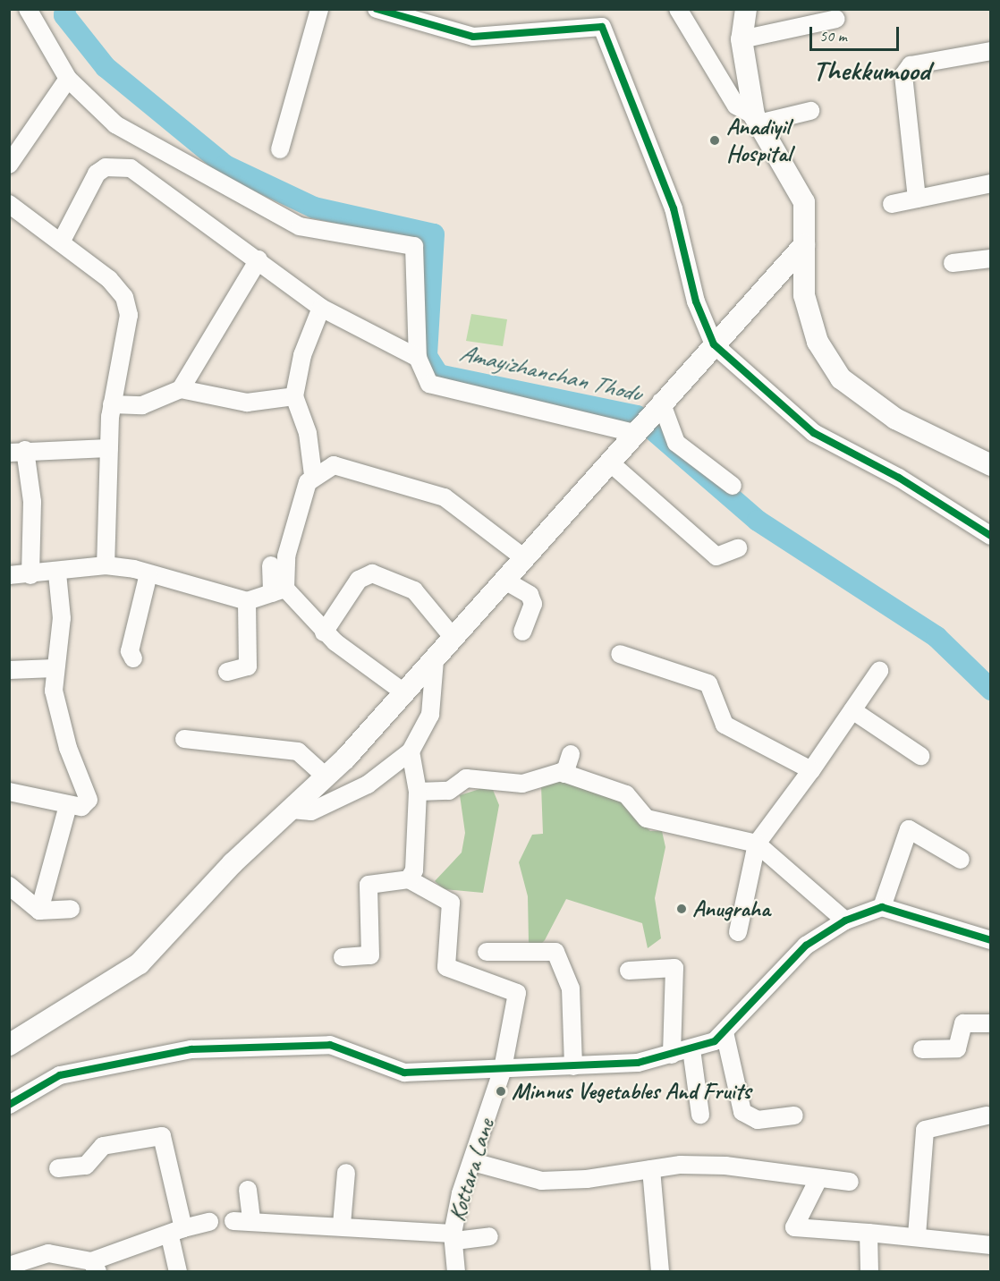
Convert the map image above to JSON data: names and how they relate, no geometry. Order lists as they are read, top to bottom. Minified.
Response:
{"streets":{"street":["Kottara Lane"]},"districts":["Thekkumood"],"water":["Amayizhanchan Thodu"],"places":["Anadiyil Hospital","Anugraha","Minnus Vegetables And Fruits"],"scale_bar":"50 m"}
